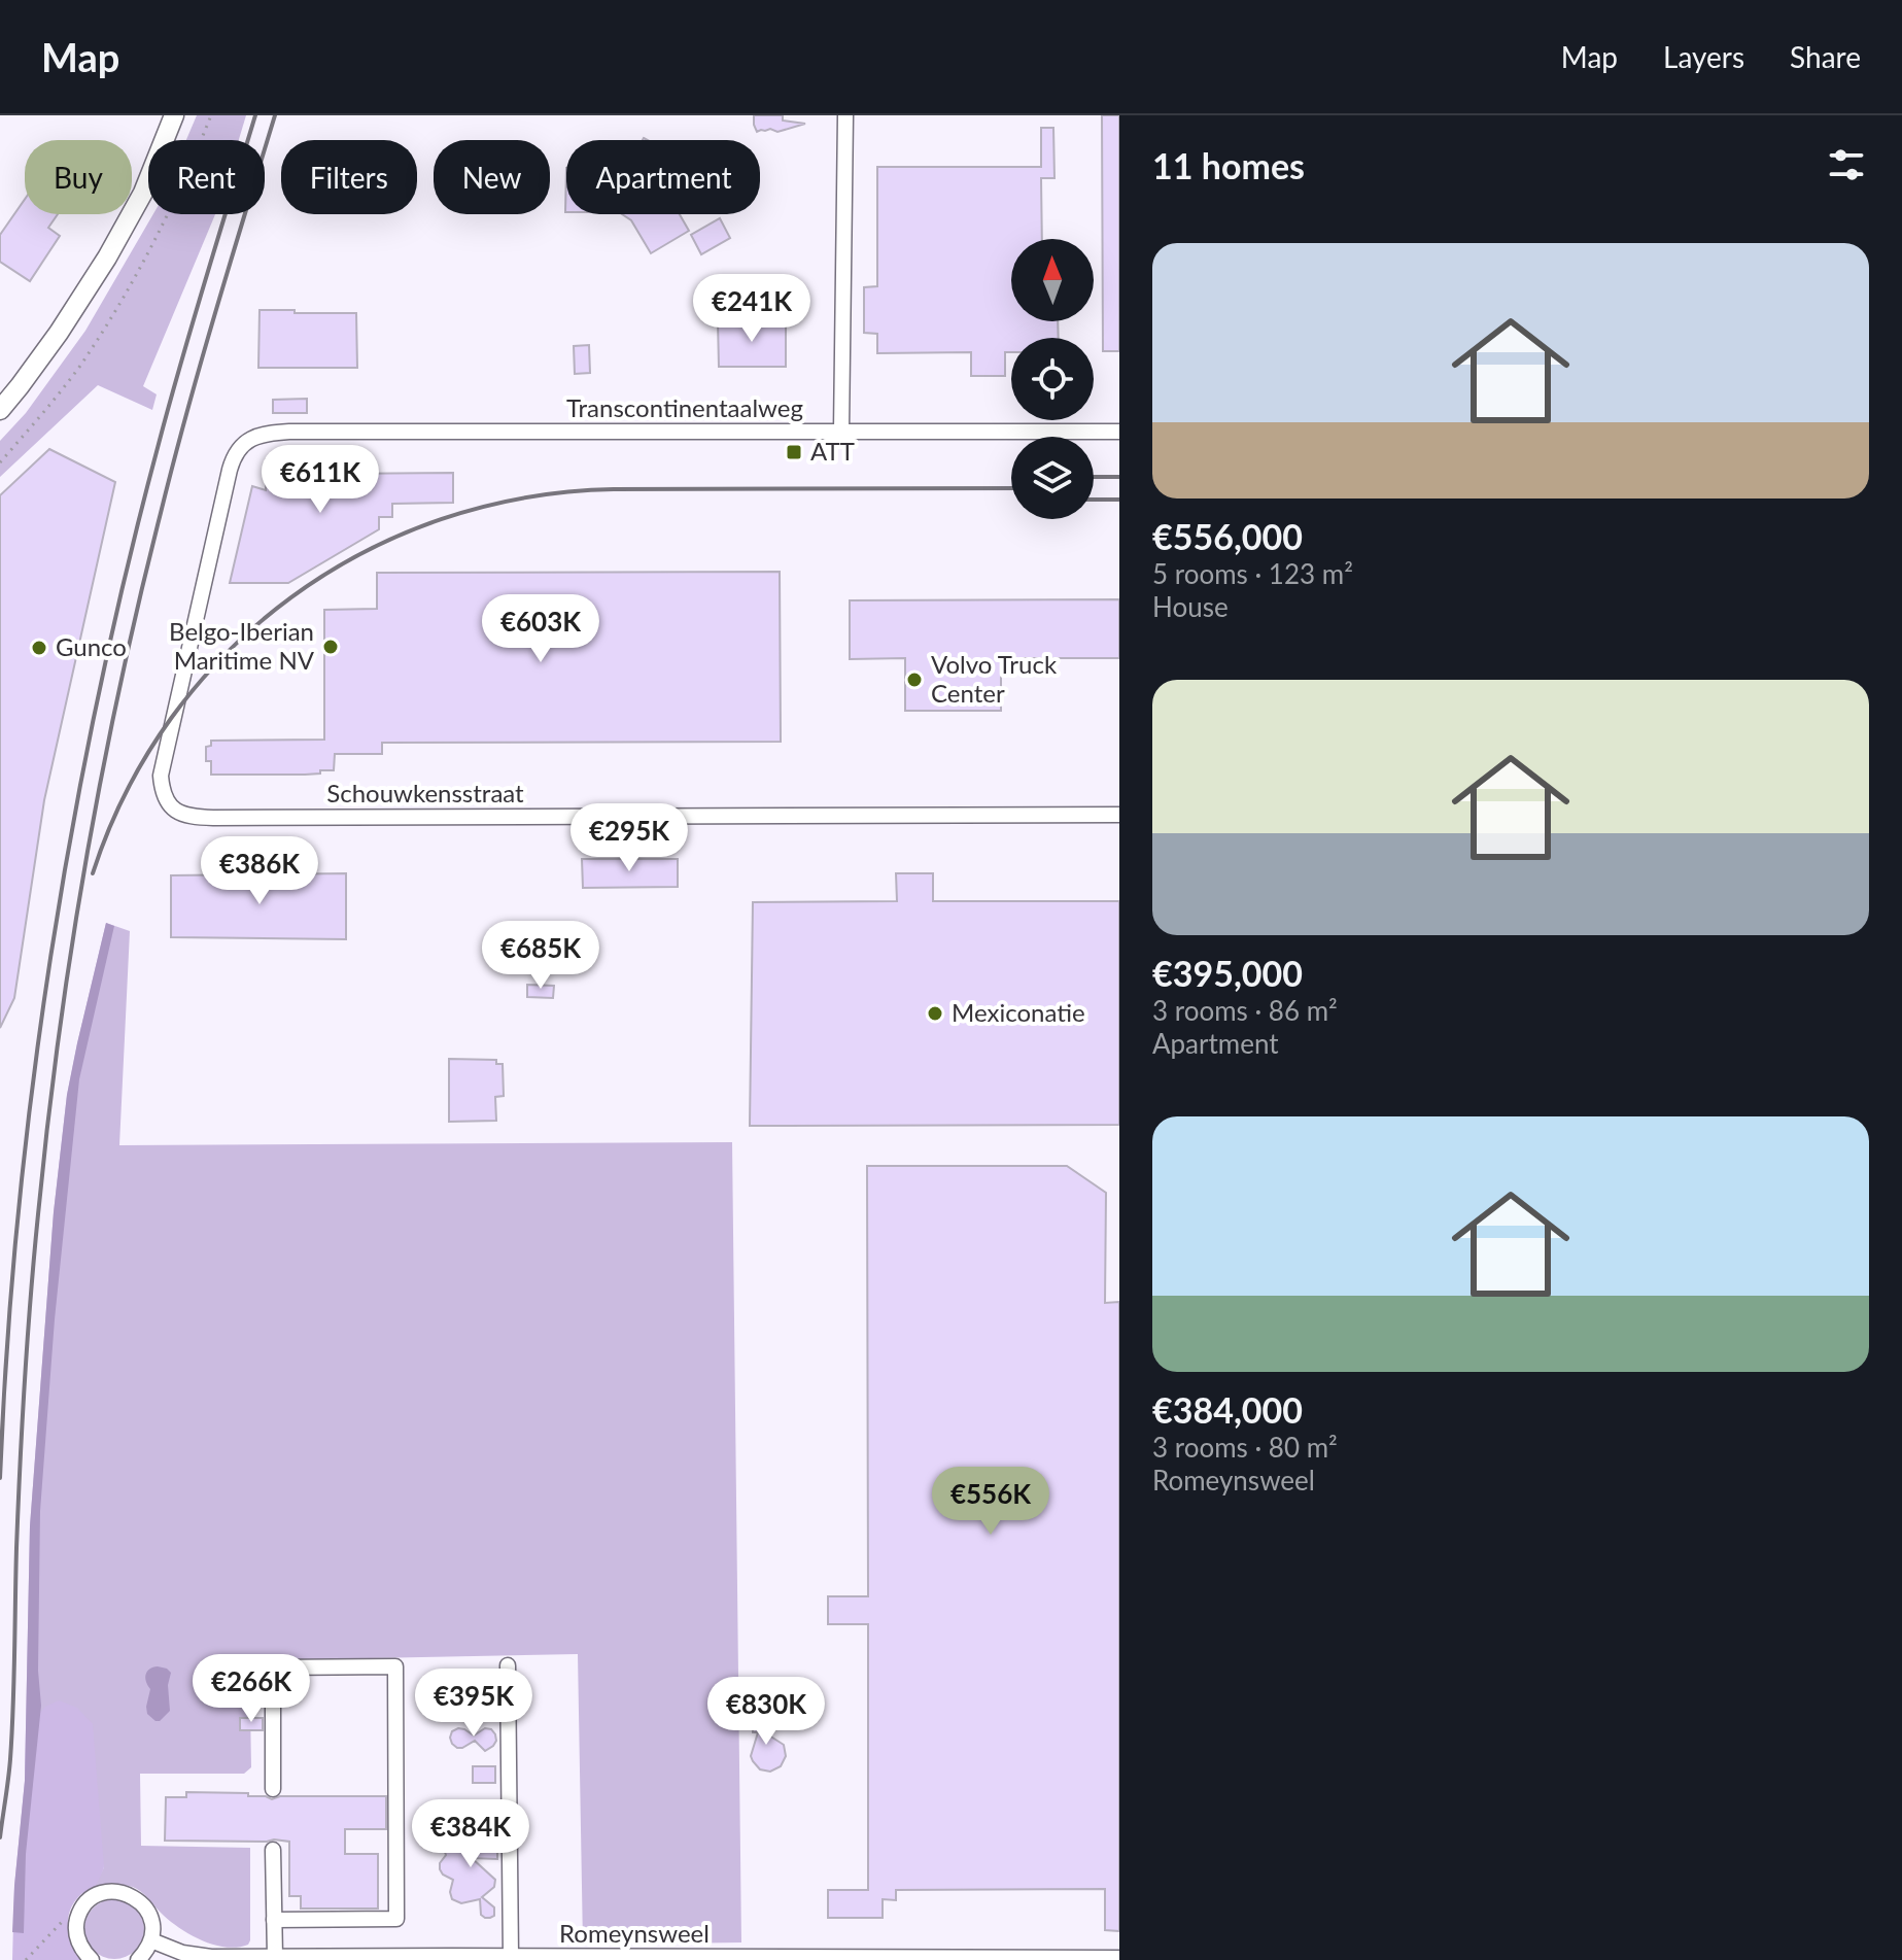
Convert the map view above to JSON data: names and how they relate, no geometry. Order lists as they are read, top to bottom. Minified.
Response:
{"streets":{"street":["Transcontinentaalweg","Schouwkensstraat","Romeynsweel"]},"crossings":[["Transcontinentaalweg","Schouwkensstraat"]],"places":{"transit":["ATT"],"other":["Belgo-Iberian Maritime NV","Gunco","Volvo Truck Center","Mexiconatie"]},"north":"top","page":{"header":"Map","nav":["Map","Layers","Share"],"heading":"11 homes","chip":["Buy","Rent","Filters","New","Apartment"],"list":[{"name":"€556,000","note":"5 rooms · 123 m² · House"},{"name":"€395,000","note":"3 rooms · 86 m² · Apartment"},{"name":"€384,000","note":"3 rooms · 80 m² · Romeynsweel"}],"price":["€241K","€611K","€603K","€295K","€386K","€685K","€556K","€266K","€395K","€830K","€384K"]}}
